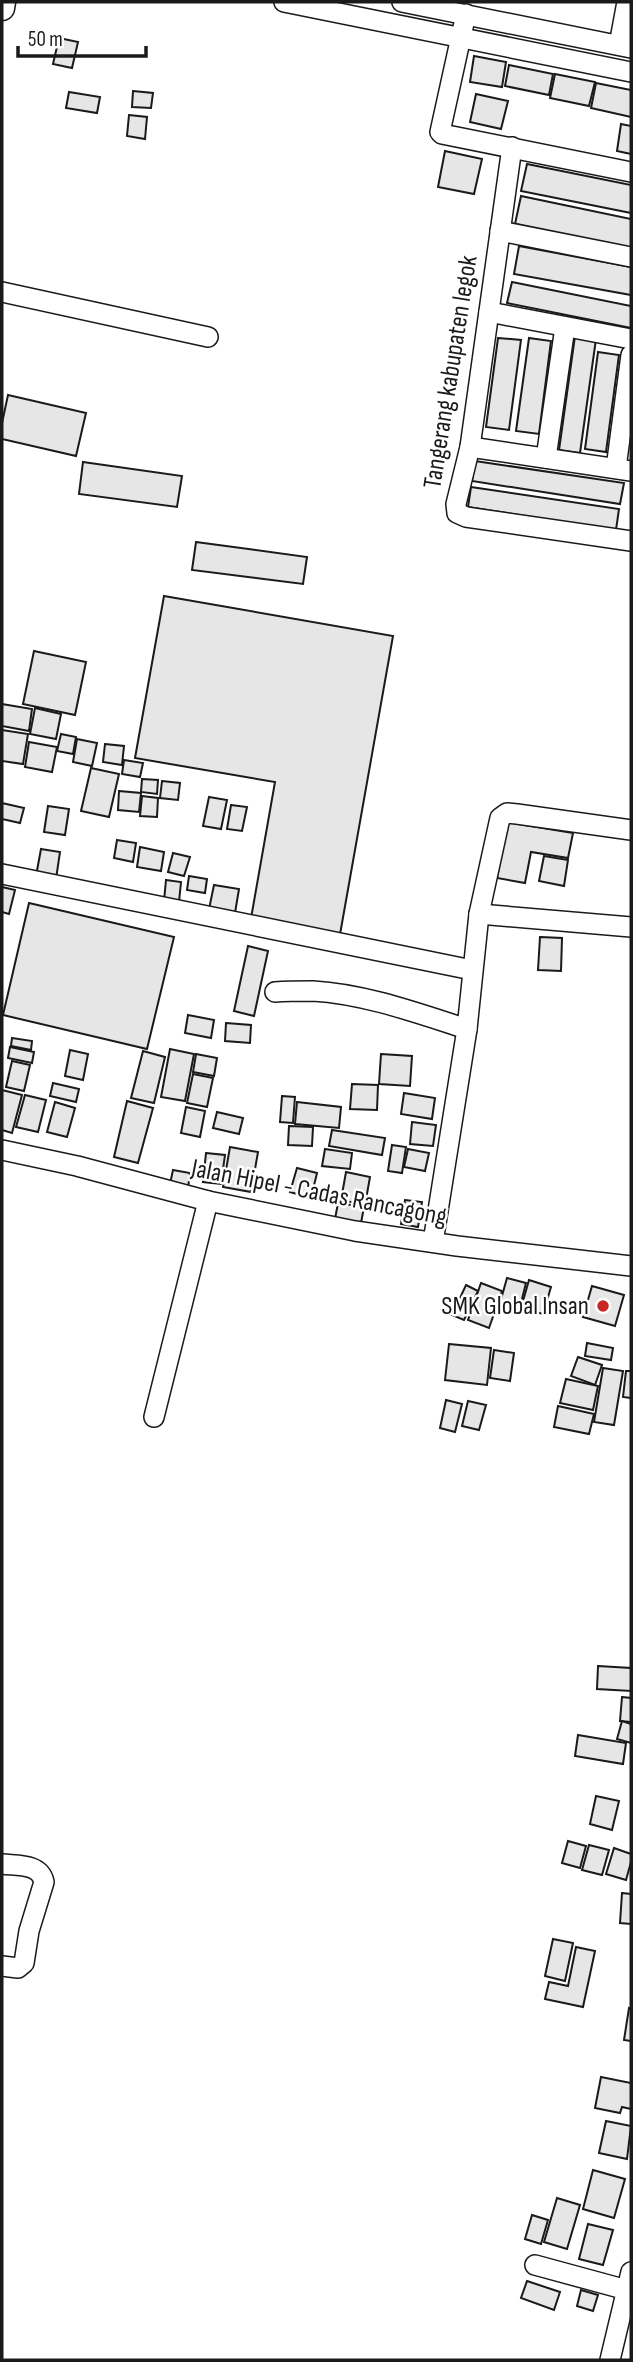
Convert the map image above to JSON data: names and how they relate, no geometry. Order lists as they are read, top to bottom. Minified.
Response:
{"streets":{"street":["Tangerang kabupaten legok","Jalan Hipel - Cadas Rancagong"]},"places":["SMK Global Insan"],"scale_bar":"50 m"}
